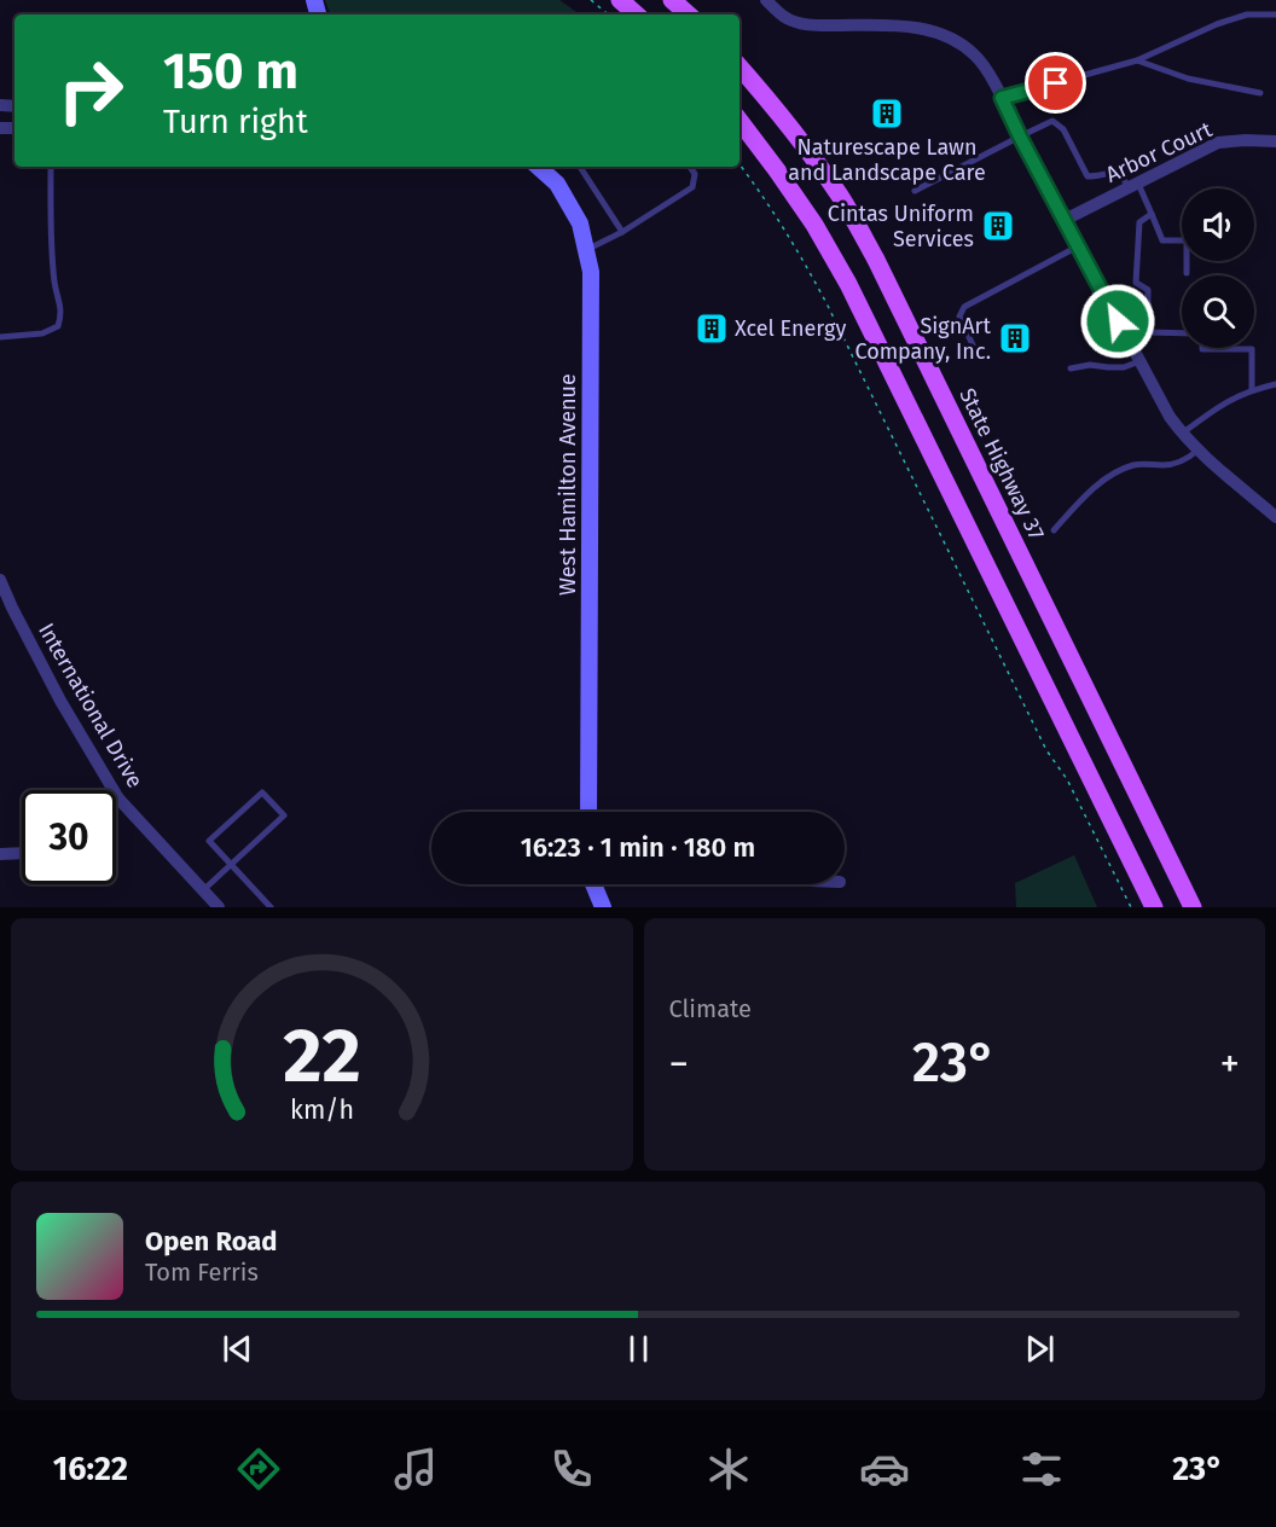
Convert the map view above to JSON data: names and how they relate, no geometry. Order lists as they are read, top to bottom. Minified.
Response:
{"streets":{"main road":["State Highway 37"],"street":["Arbor Court","West Hamilton Avenue","International Drive"]},"places":{"building":["Naturescape Lawn and Landscape Care","Cintas Uniform Services","Xcel Energy","SignArt Company, Inc."]},"page":{"turn":["150 m","Turn right"],"limit":"30","trip":"16:23 · 1 min · 180 m","tile":"Climate","heat":["−","23°","+"],"song":["Open Road","Tom Ferris"],"tabs":["16:22","23°"],"gauge":["22","km/h"]}}
